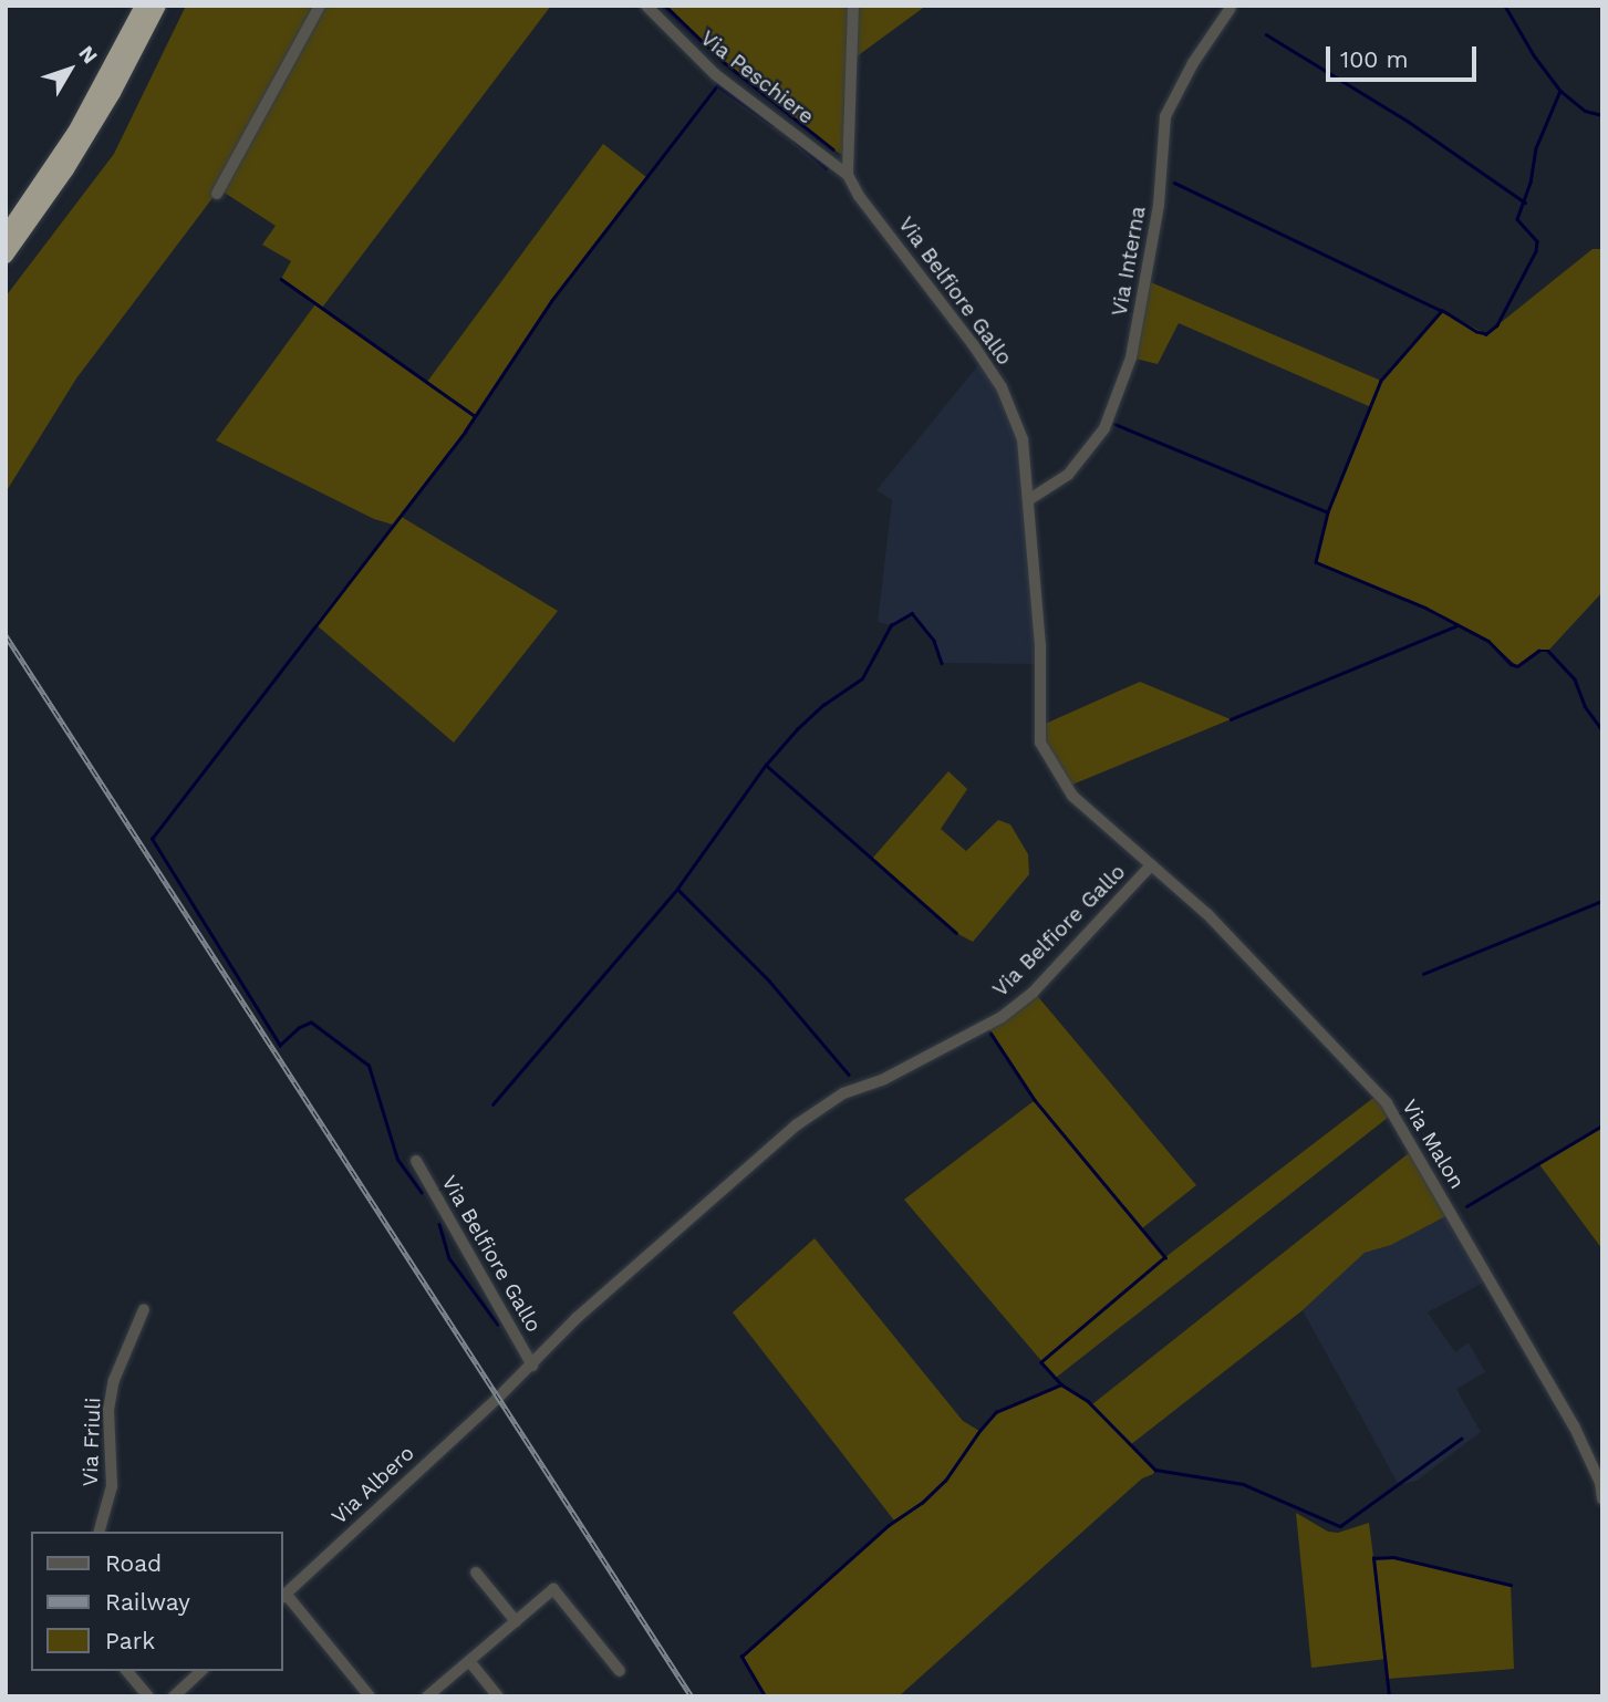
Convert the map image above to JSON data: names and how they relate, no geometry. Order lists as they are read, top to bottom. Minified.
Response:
{"streets":{"street":["Via Peschiere","Via Interna","Via Belfiore Gallo","Via Malon","Via Friuli","Via Albero"]},"crossings":[["Via Peschiere","Via Belfiore Gallo"],["Via Interna","Via Belfiore Gallo"],["Via Belfiore Gallo","Via Malon"],["Via Belfiore Gallo","Via Albero"]],"legend":["Road","Railway","Park"],"scale_bar":"100 m","north":"top right"}
